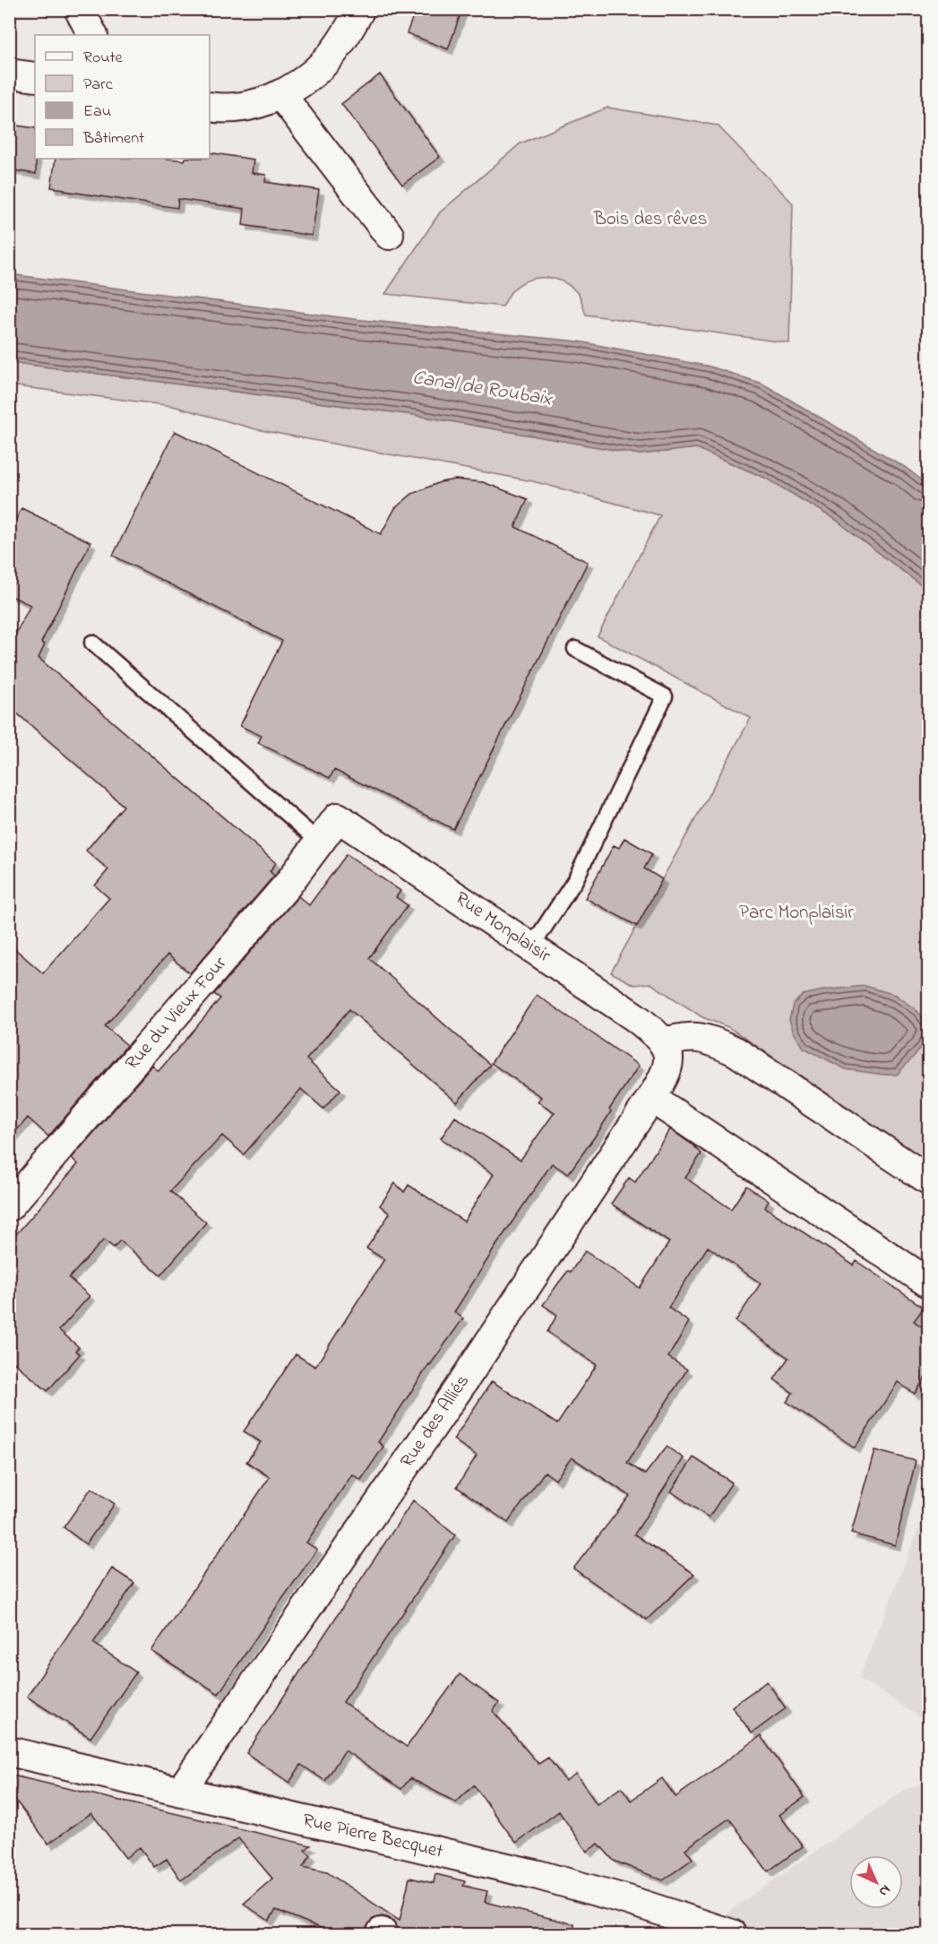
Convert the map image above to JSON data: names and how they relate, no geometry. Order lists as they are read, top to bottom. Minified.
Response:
{"streets":{"street":["Rue Monplaisir","Rue du Vieux Four","Rue des Alliés","Rue Pierre Becquet"]},"crossings":[["Rue Monplaisir","Rue du Vieux Four"],["Rue Monplaisir","Rue des Alliés"],["Rue des Alliés","Rue Pierre Becquet"]],"water":["Canal de Roubaix"],"parks":["Bois des rêves","Parc Monplaisir"],"legend":["Route","Parc","Eau","Bâtiment"],"north":"bottom right"}
